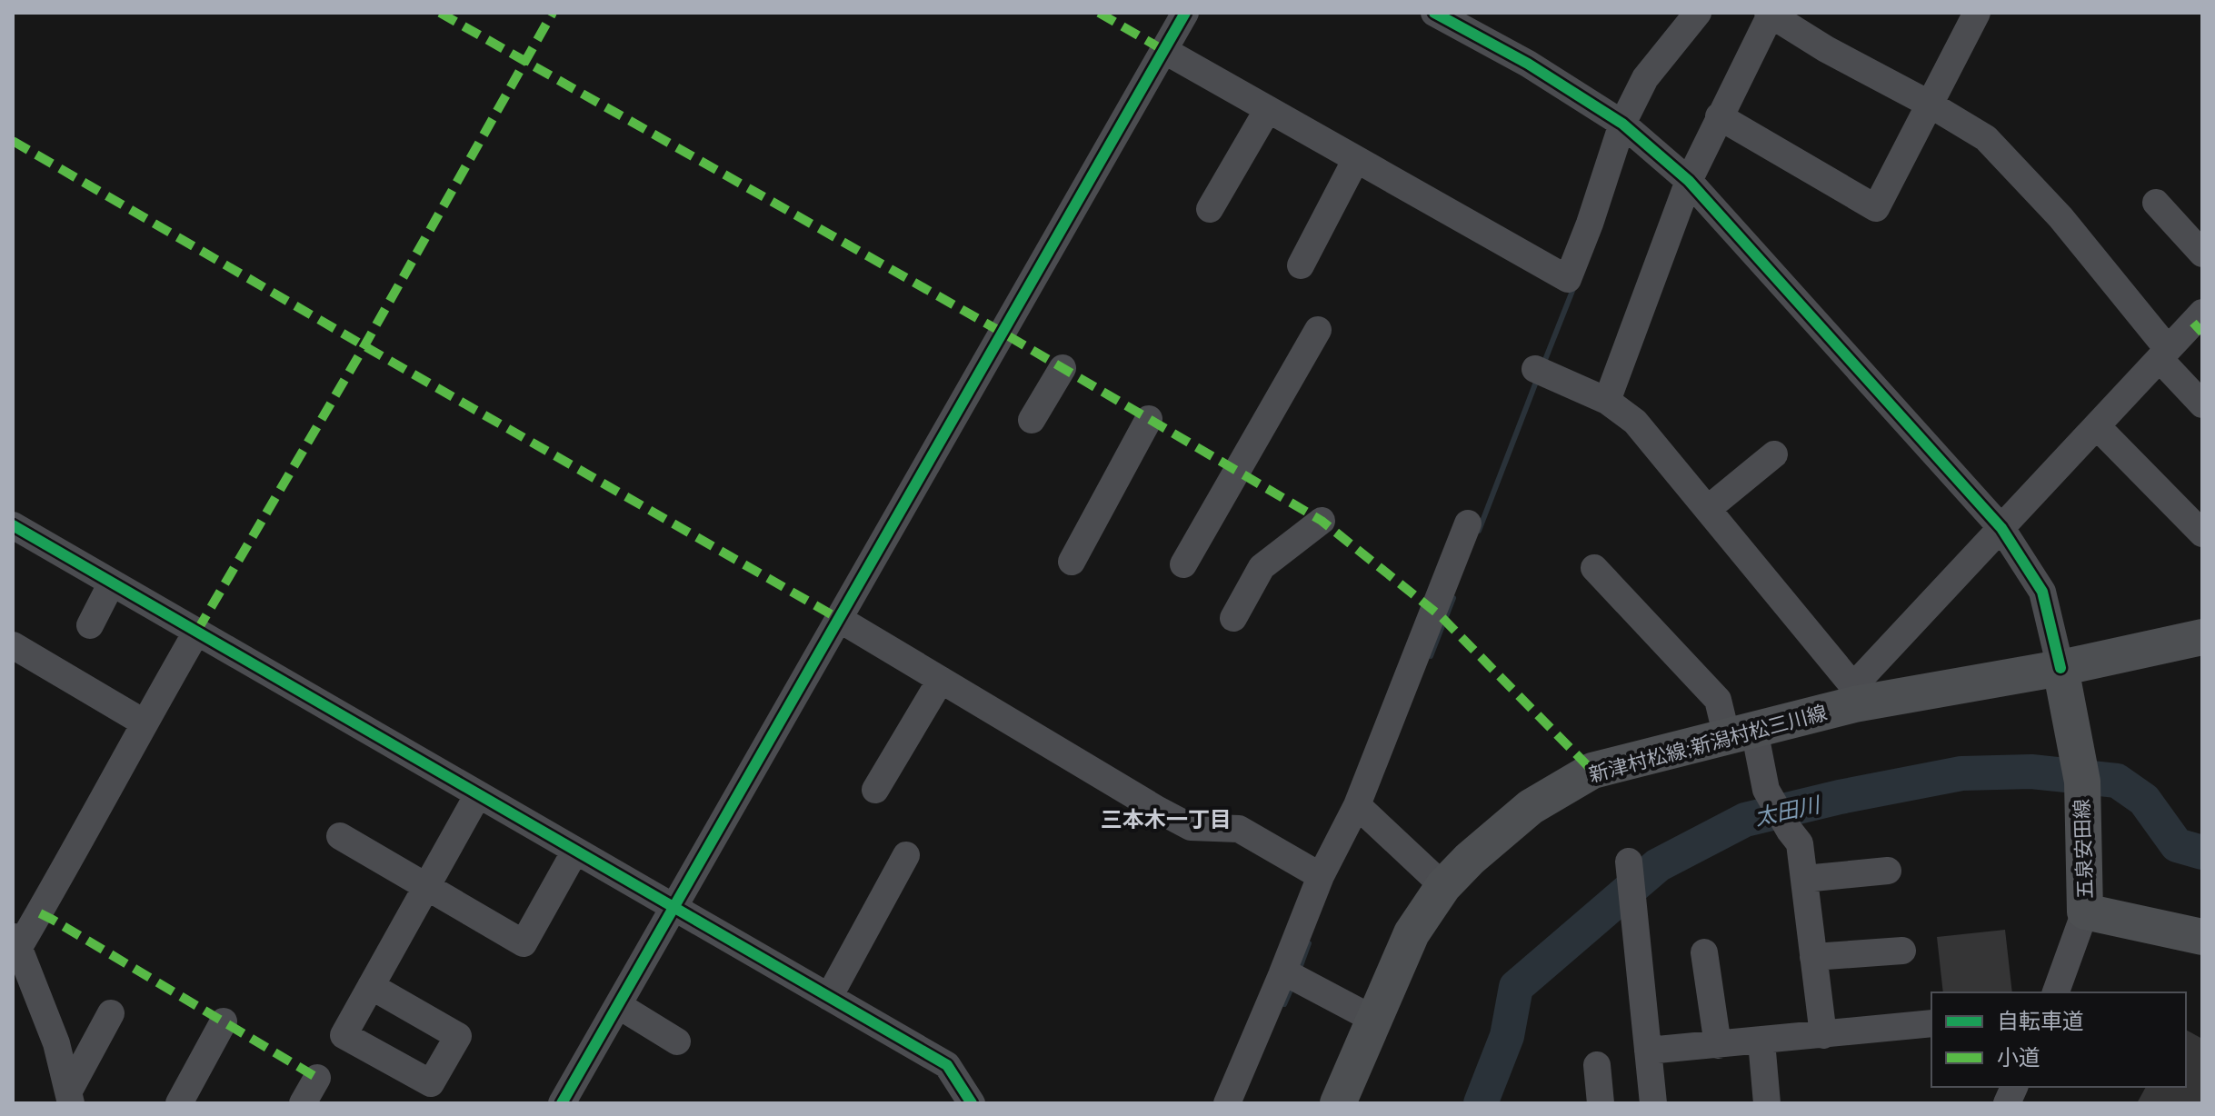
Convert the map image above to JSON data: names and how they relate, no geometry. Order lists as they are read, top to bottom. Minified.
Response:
{"streets":{"main road":["新津村松線;新潟村松三川線","五泉安田線"]},"crossings":[["新津村松線;新潟村松三川線","五泉安田線"]],"districts":["三本木一丁目"],"water":["太田川"],"legend":["自転車道","小道"]}
